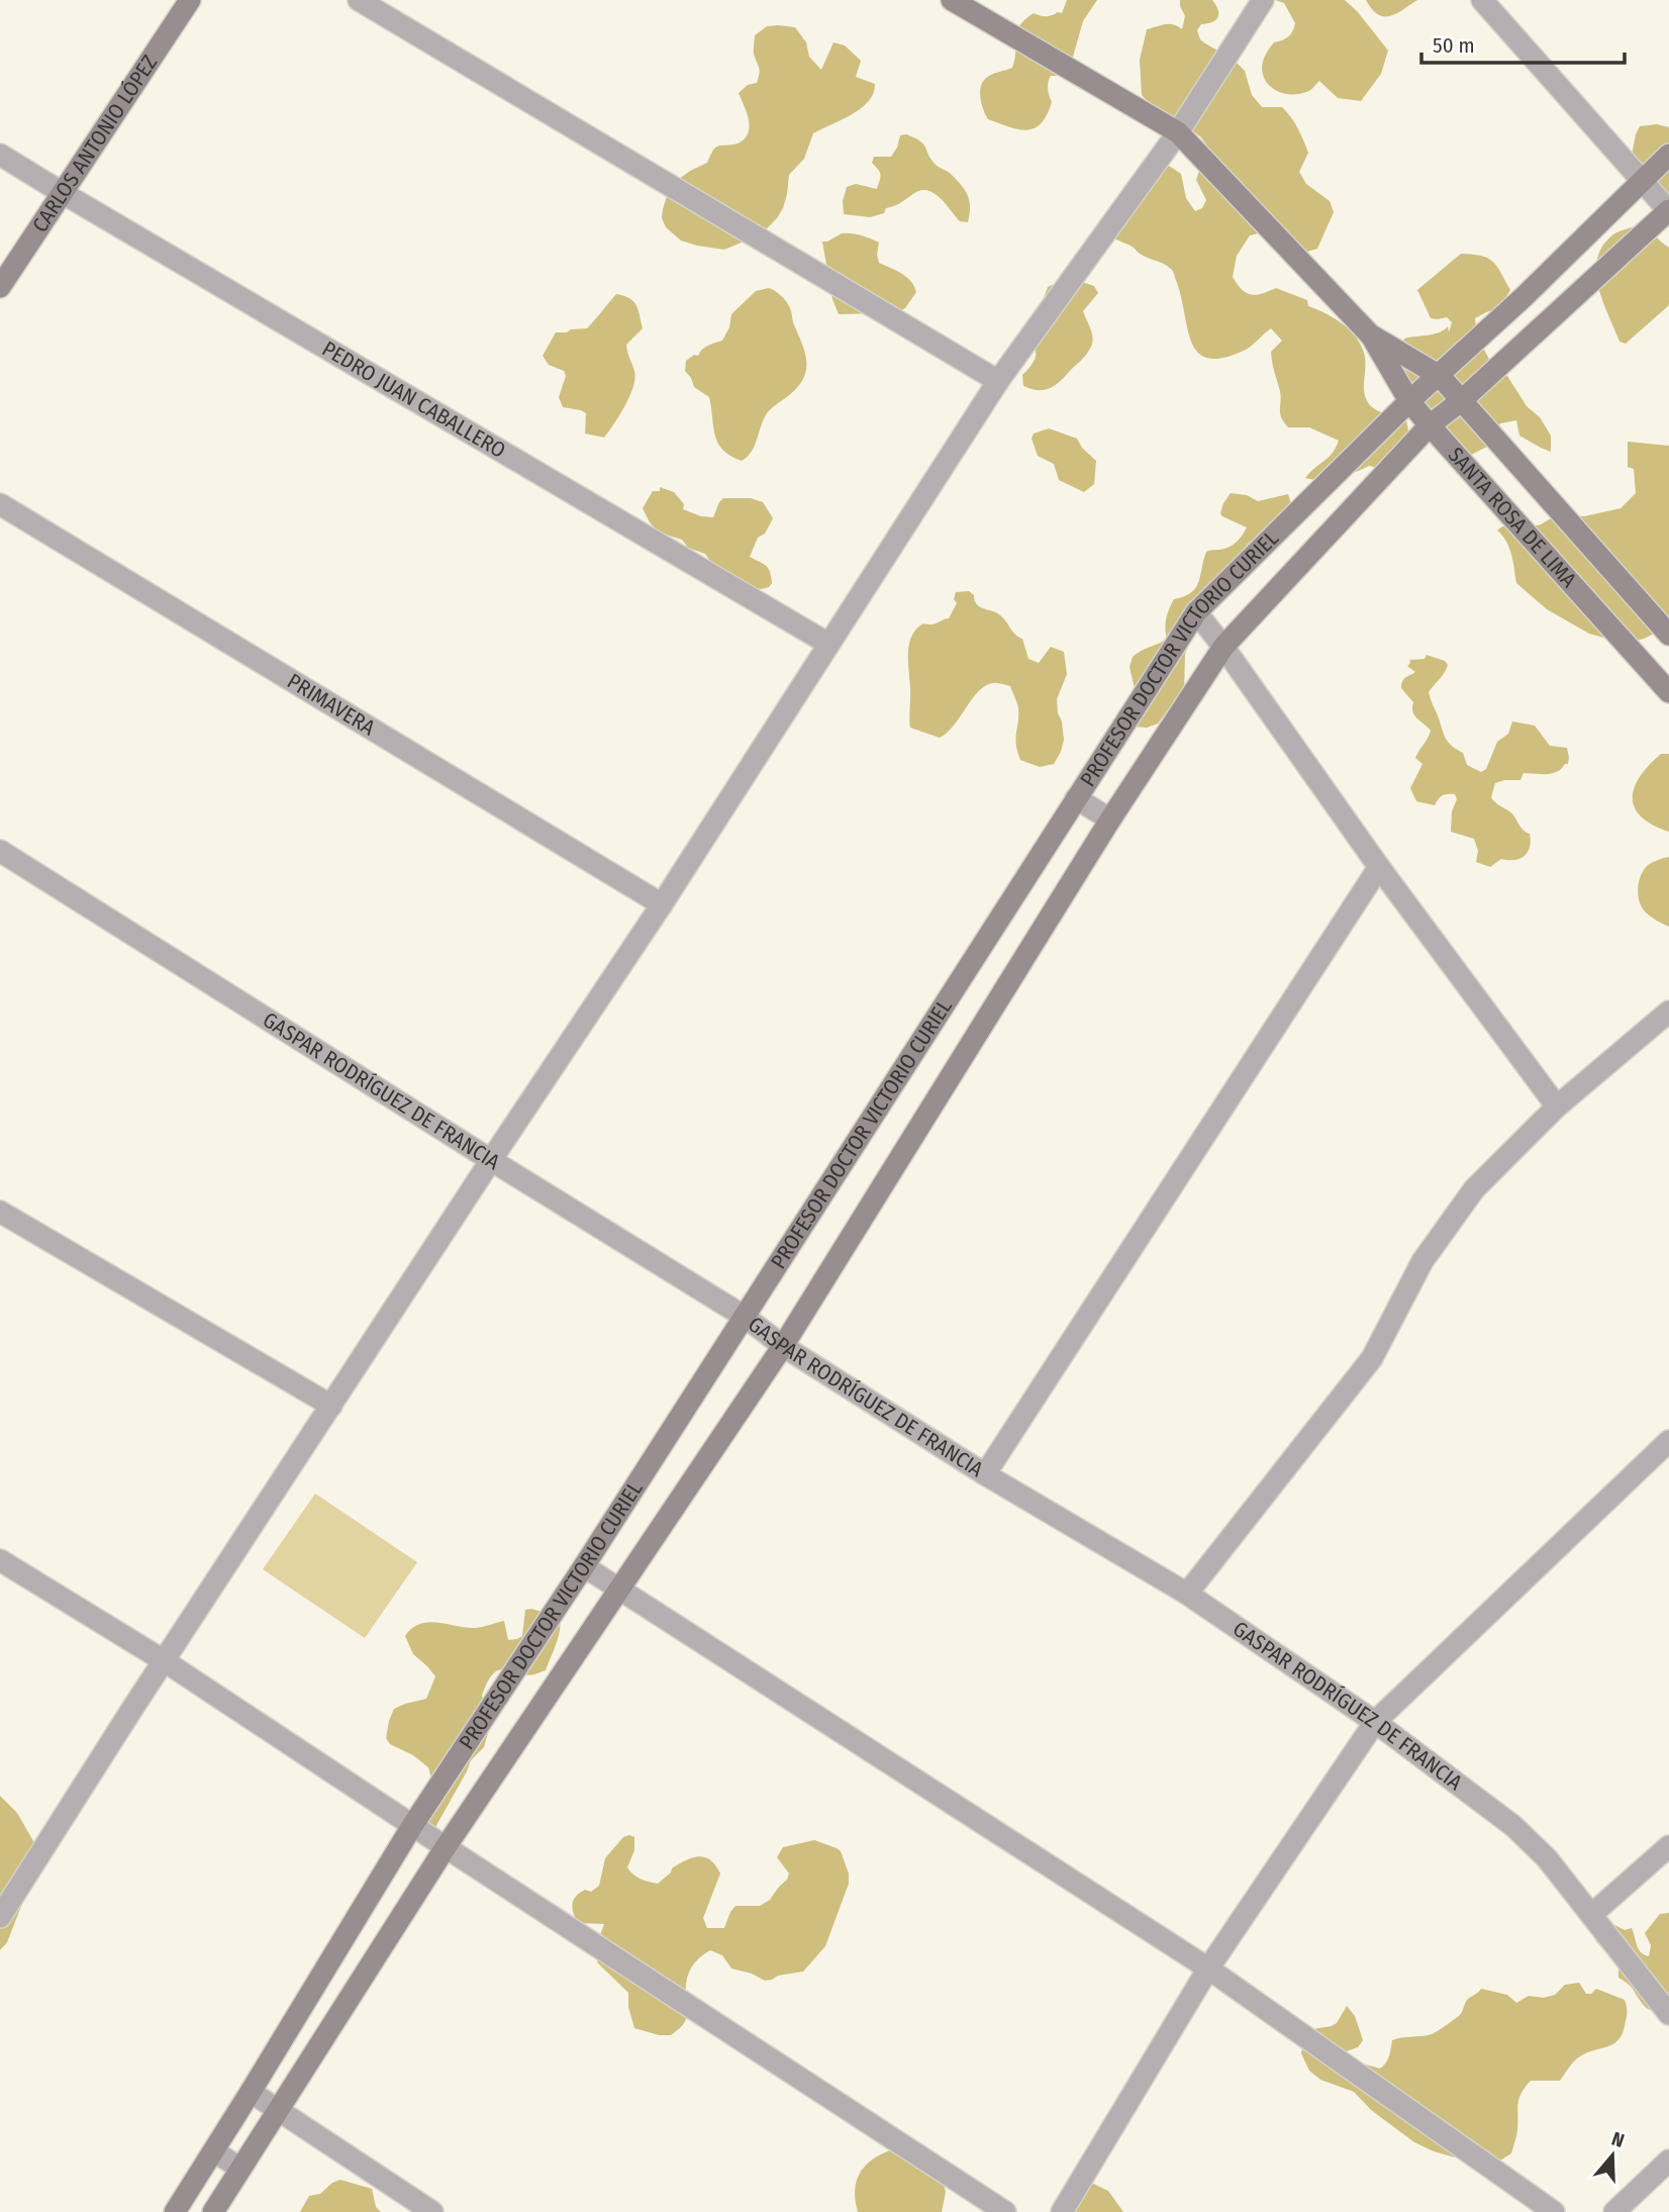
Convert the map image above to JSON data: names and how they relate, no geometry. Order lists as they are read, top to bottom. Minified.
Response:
{"streets":{"main road":["CARLOS ANTONIO LÓPEZ","SANTA ROSA DE LIMA","PROFESOR DOCTOR VICTORIO CURIEL"],"street":["PEDRO JUAN CABALLERO","PRIMAVERA","GASPAR RODRÍGUEZ DE FRANCIA"]},"crossings":[["CARLOS ANTONIO LÓPEZ","PEDRO JUAN CABALLERO"],["SANTA ROSA DE LIMA","PROFESOR DOCTOR VICTORIO CURIEL"],["PROFESOR DOCTOR VICTORIO CURIEL","GASPAR RODRÍGUEZ DE FRANCIA"]],"scale_bar":"50 m","north":"top"}
